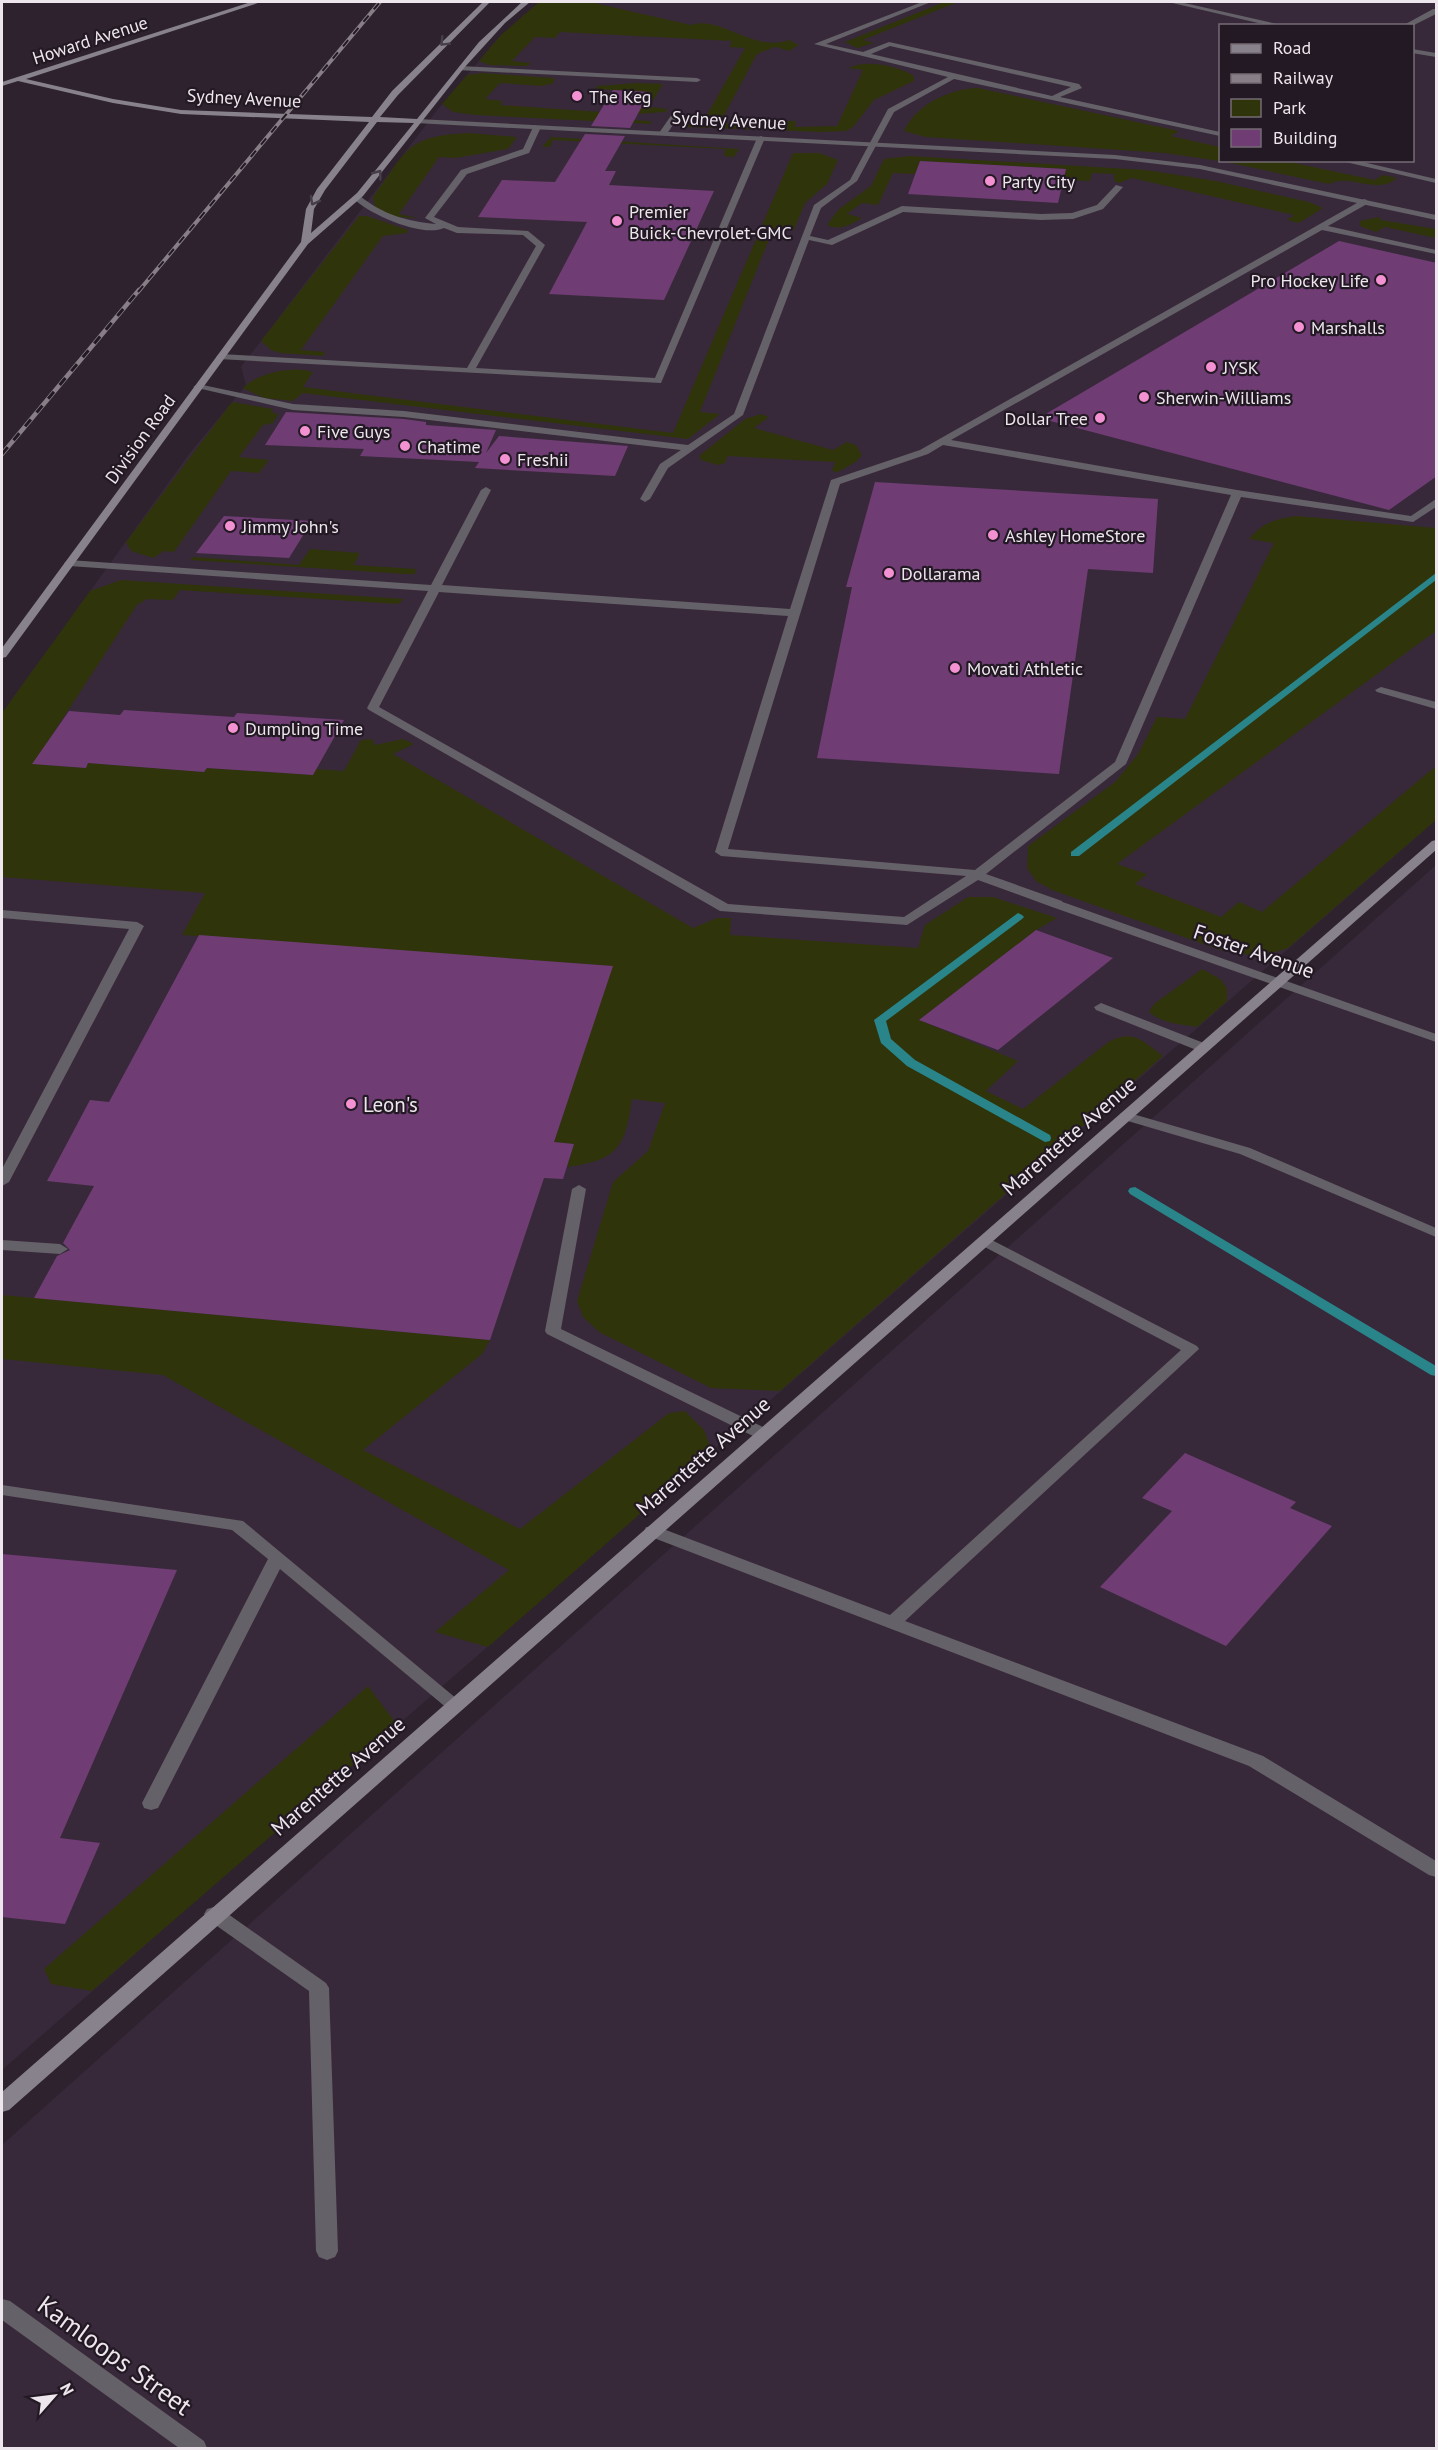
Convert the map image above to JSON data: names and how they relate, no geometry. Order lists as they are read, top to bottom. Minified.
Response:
{"streets":{"main road":["Howard Avenue","Sydney Avenue","Division Road","Marentette Avenue"],"street":["Foster Avenue","Kamloops Street"]},"crossings":[["Howard Avenue","Sydney Avenue"],["Sydney Avenue","Division Road"],["Foster Avenue","Marentette Avenue"]],"places":["The Keg","Party City","Premier Buick-Chevrolet-GMC","Pro Hockey Life","Marshalls","JYSK","Sherwin-Williams","Dollar Tree","Five Guys","Chatime","Freshii","Jimmy John's","Ashley HomeStore","Dollarama","Movati Athletic","Dumpling Time","Leon's"],"legend":["Road","Railway","Park","Building"],"north":"top right"}
